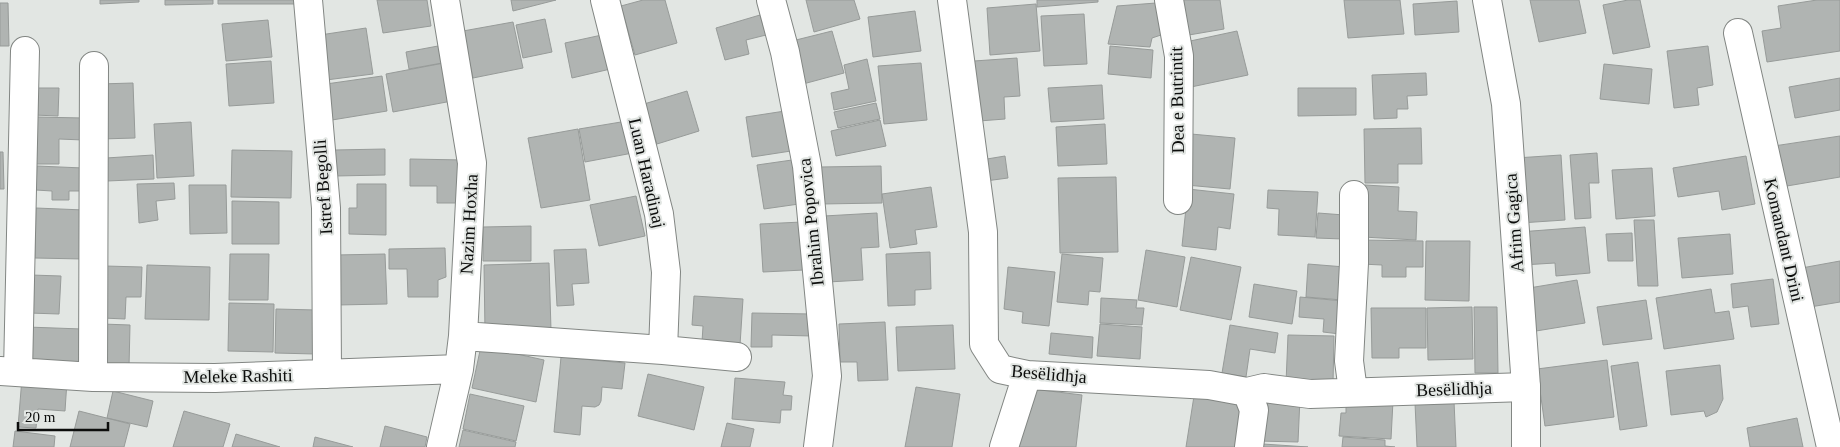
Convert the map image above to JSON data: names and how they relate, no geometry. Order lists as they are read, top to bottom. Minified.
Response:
{"streets":{"street":["Dea e Butrintit","Luan Haradinaj","Istref Begolli","Ibrahim Popovica","Afrim Gagica","Nazim Hoxha","Komandant Drini","Besëlidhja","Meleke Rashiti"]},"crossings":[["Istref Begolli","Meleke Rashiti"],["Afrim Gagica","Besëlidhja"],["Nazim Hoxha","Meleke Rashiti"]],"scale_bar":"20 m"}
